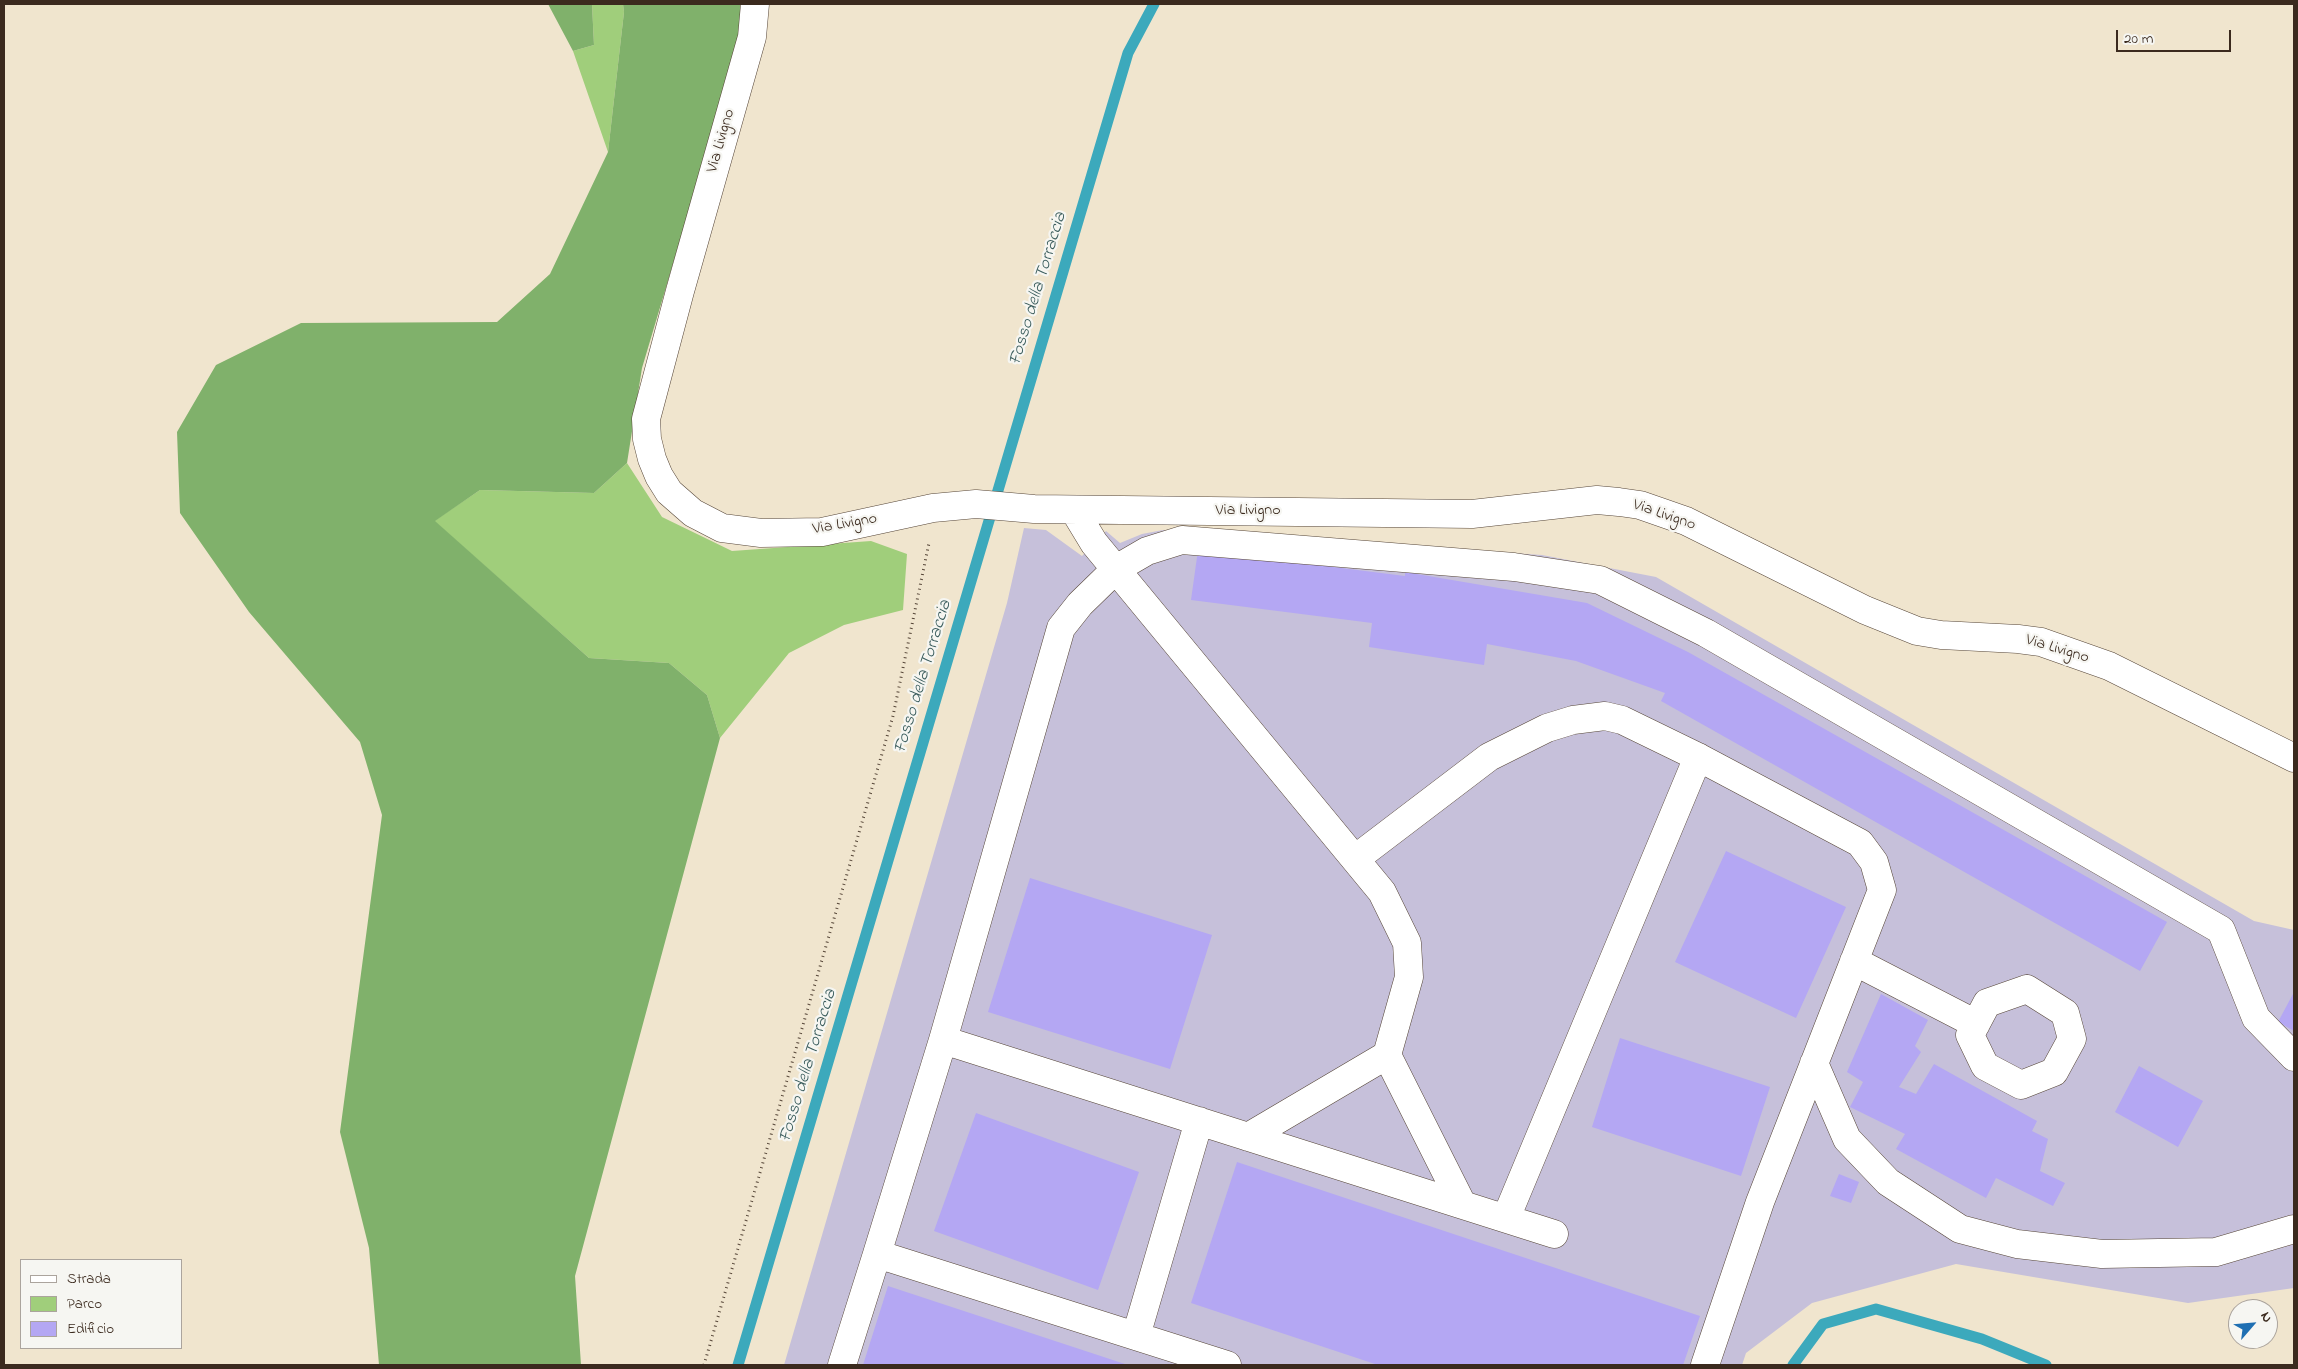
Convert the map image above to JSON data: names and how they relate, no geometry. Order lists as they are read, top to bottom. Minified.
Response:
{"streets":{"street":["Via Livigno"]},"water":["Fosso della Torraccia"],"legend":["Strada","Parco","Edificio"],"scale_bar":"20 m","north":"top right"}
